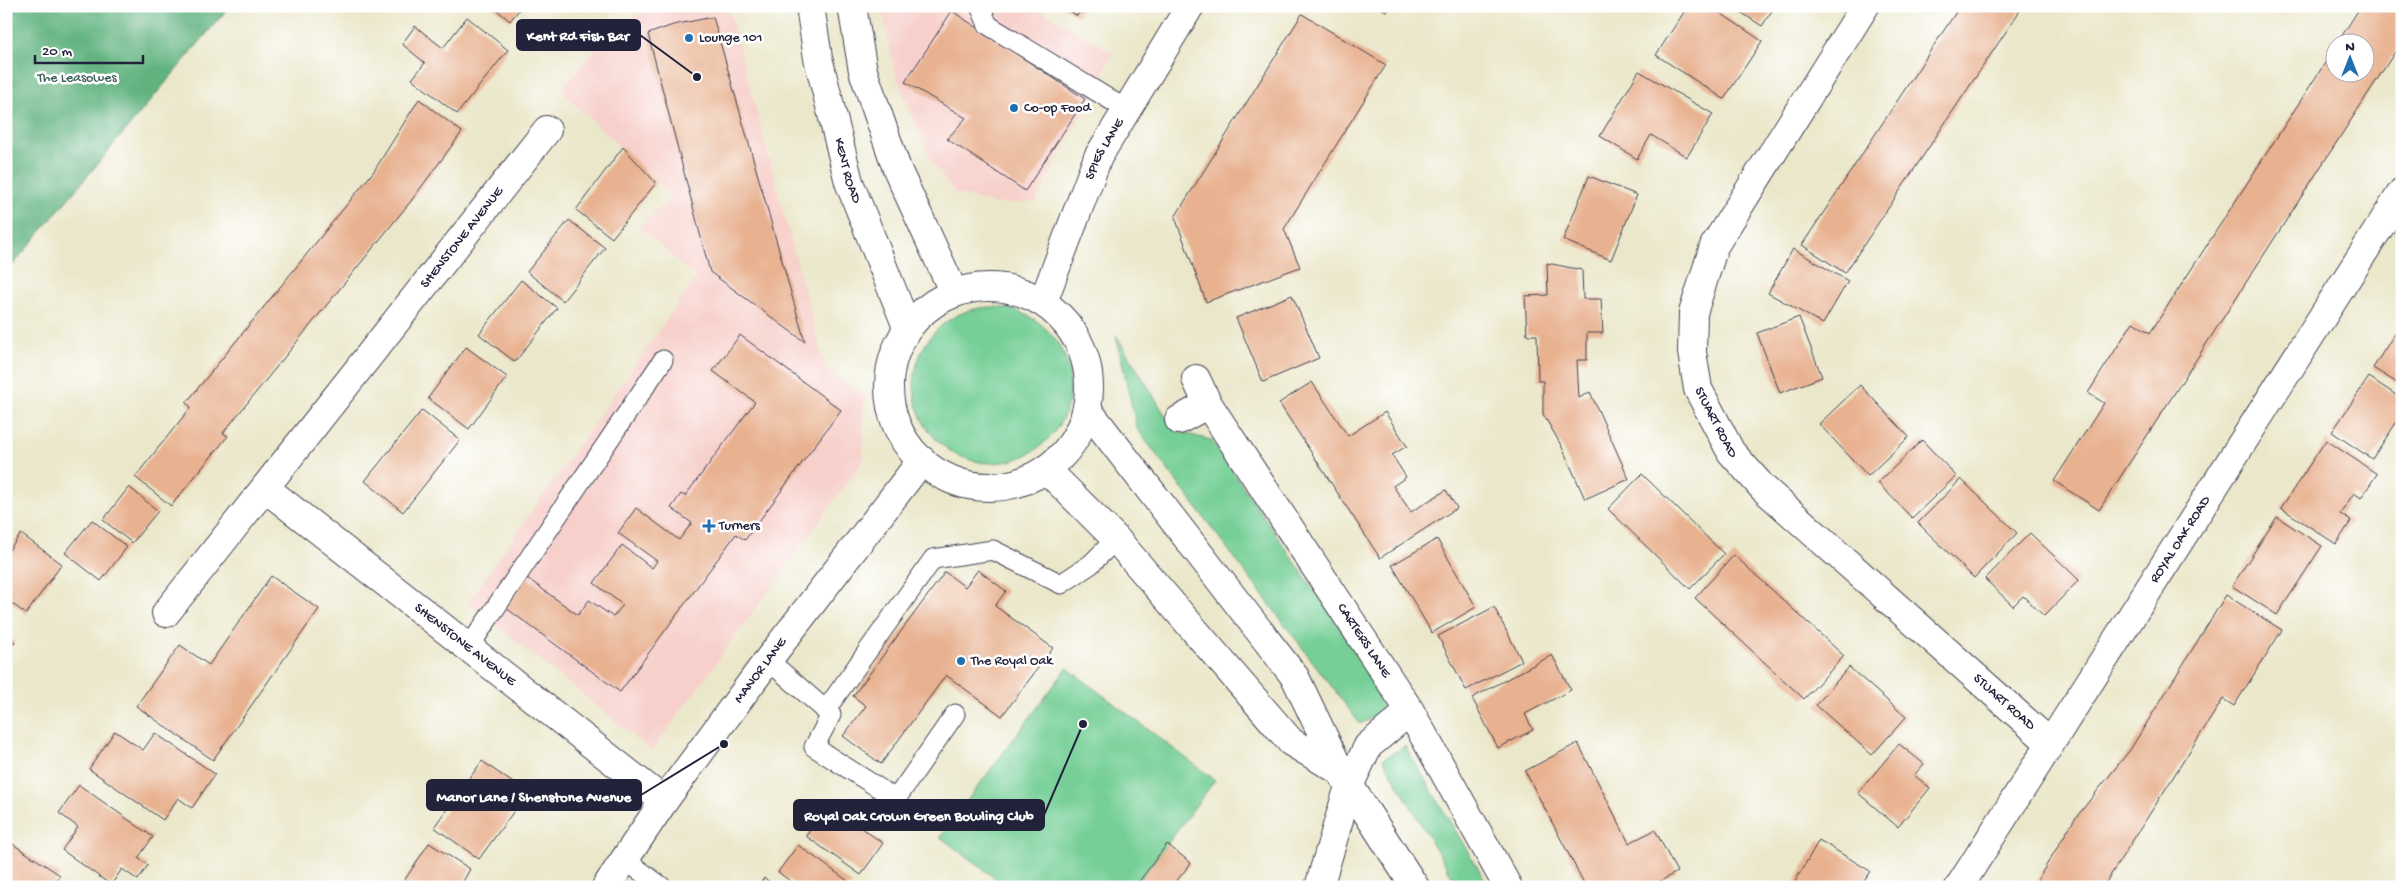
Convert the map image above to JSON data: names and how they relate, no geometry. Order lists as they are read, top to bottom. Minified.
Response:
{"streets":{"street":["SPIES LANE","KENT ROAD","SHENSTONE AVENUE","STUART ROAD","ROYAL OAK ROAD","CARTERS LANE","MANOR LANE"]},"crossings":[["SHENSTONE AVENUE","MANOR LANE"],["STUART ROAD","ROYAL OAK ROAD"]],"parks":["The Leasowes"],"places":{"other":["Lounge 101","Kent Rd Fish Bar","Co-op Food","The Royal Oak","Royal Oak Crown Green Bowling Club","Manor Lane / Shenstone Avenue"],"health":["Turners"]},"scale_bar":"20 m","north":"top"}
